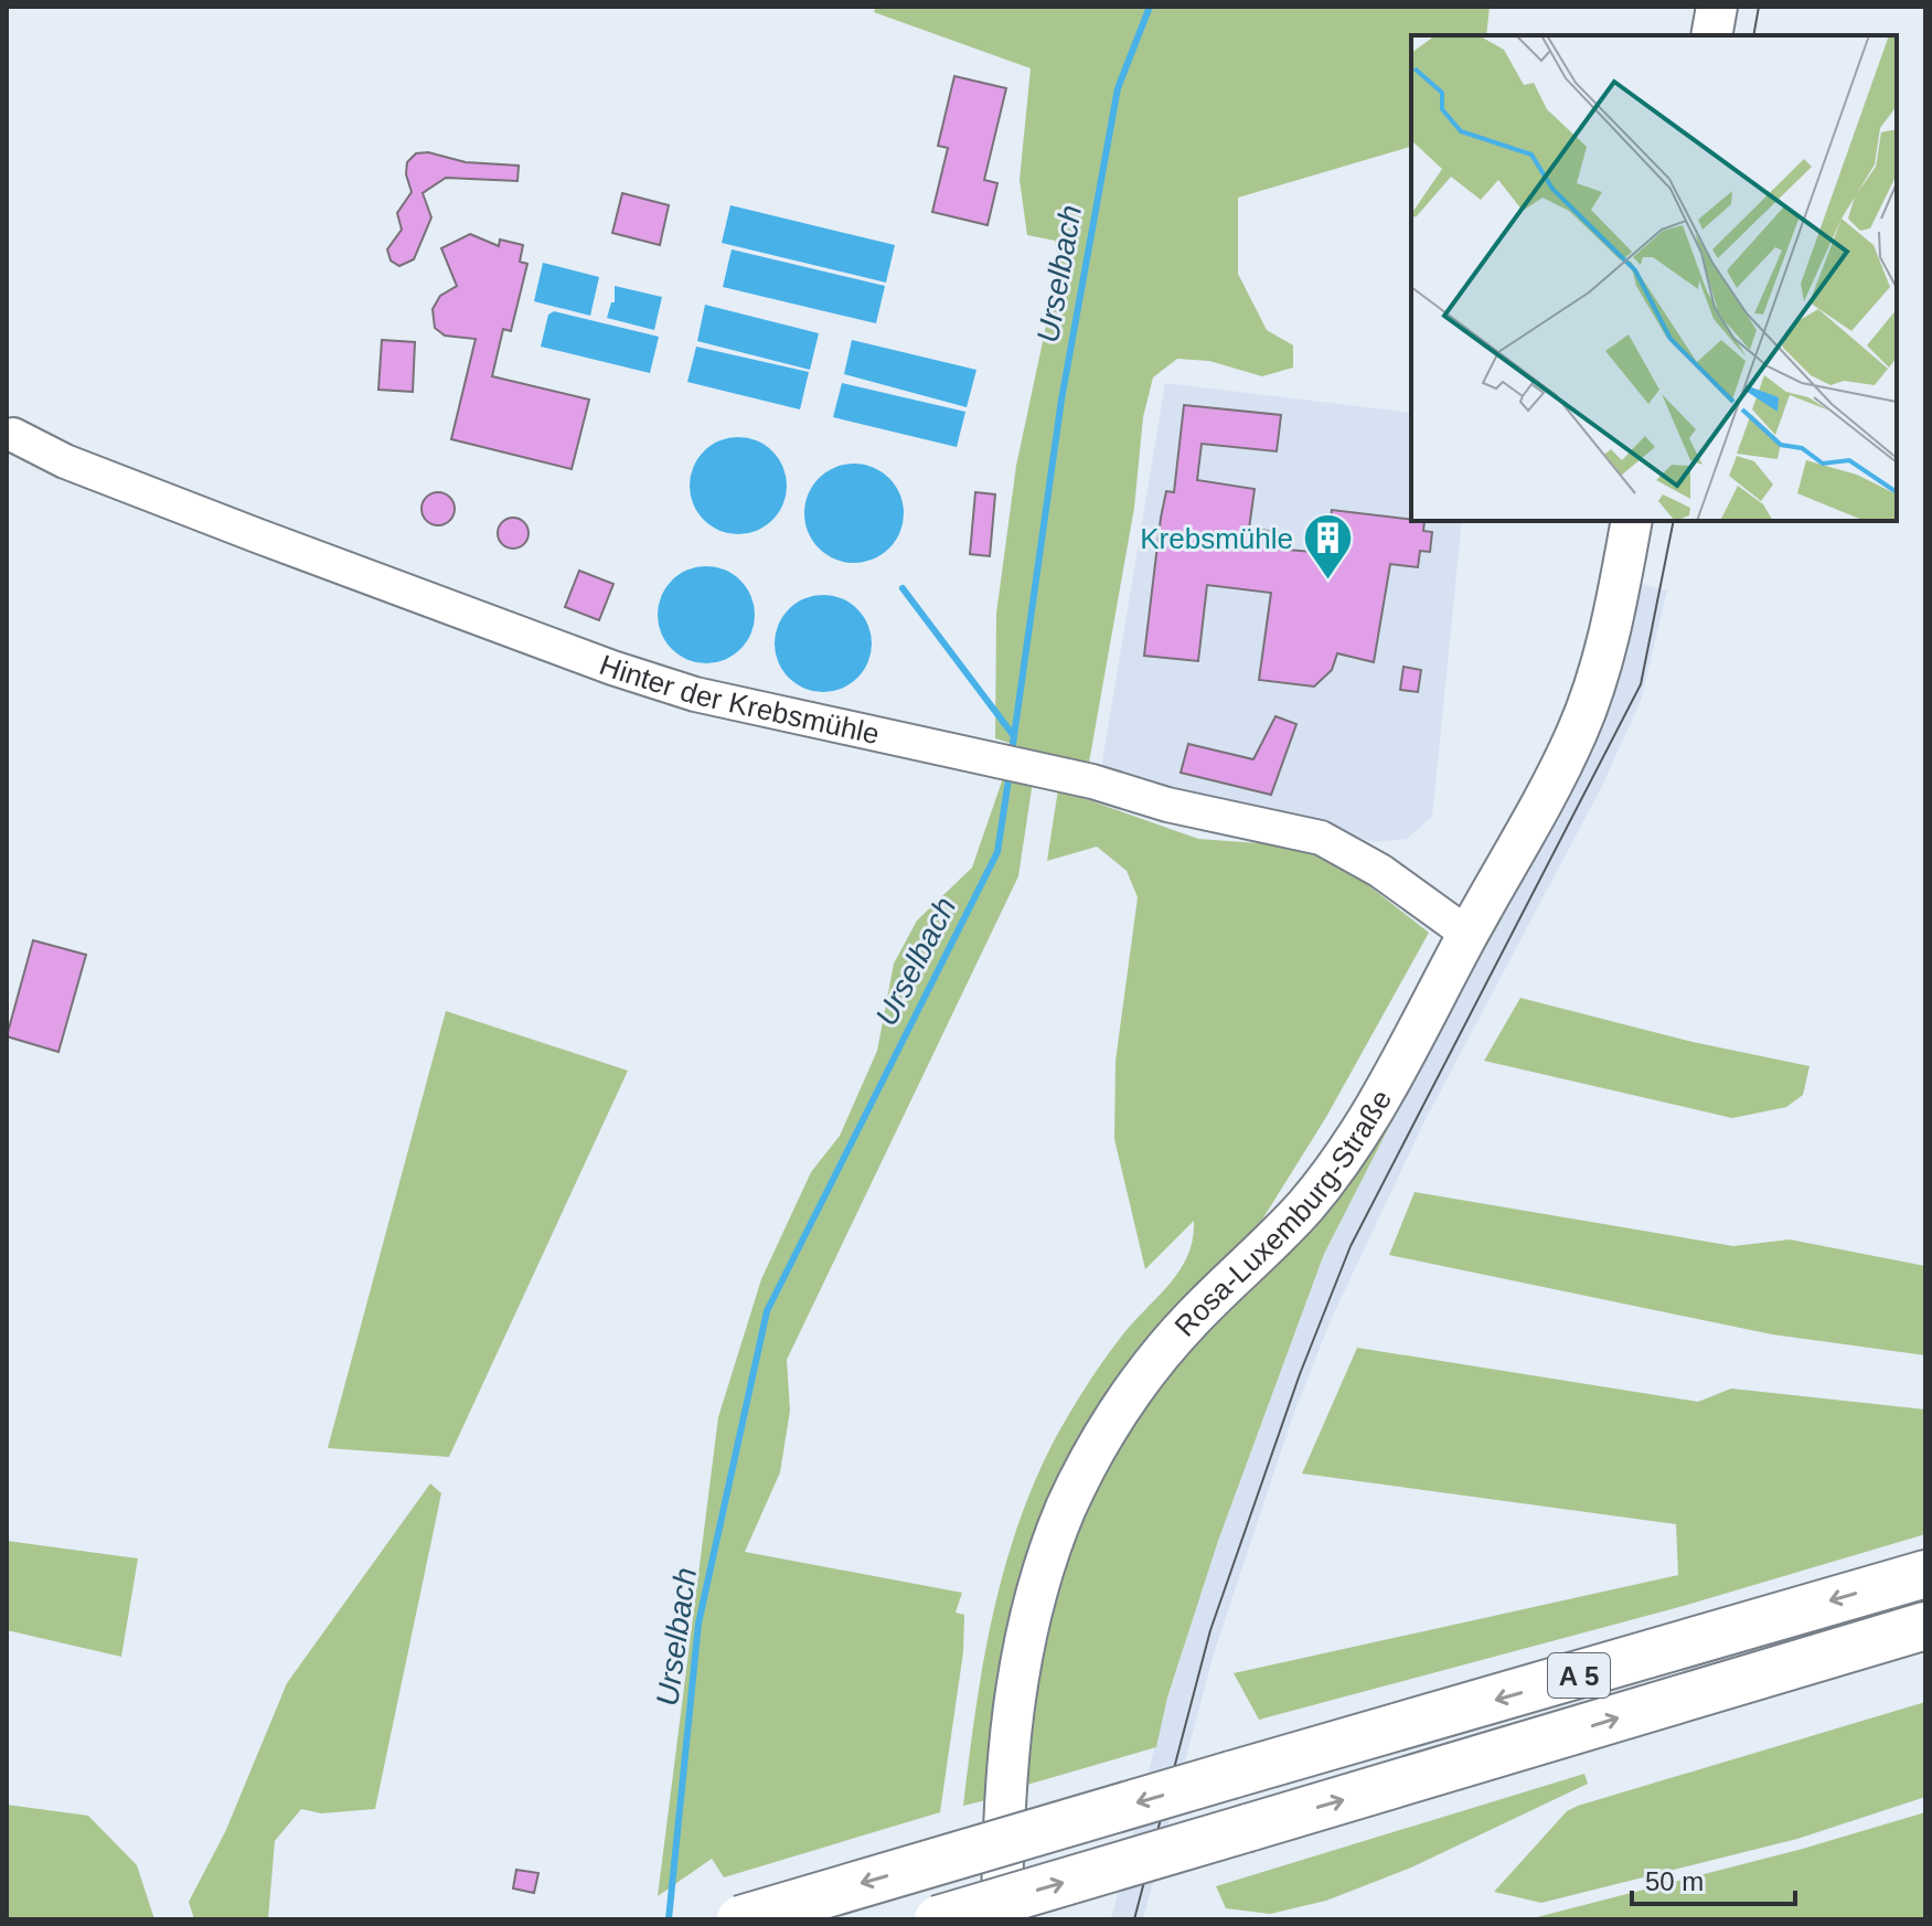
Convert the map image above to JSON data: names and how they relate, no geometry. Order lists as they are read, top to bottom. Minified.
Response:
{"streets":{"highway":["A 5"],"main road":["Rosa-Luxemburg-Straße"],"street":["Hinter der Krebsmühle"]},"crossings":[["Hinter der Krebsmühle","Rosa-Luxemburg-Straße"]],"water":["Urselbach"],"places":{"building":["Krebsmühle"]},"scale_bar":"50 m"}
